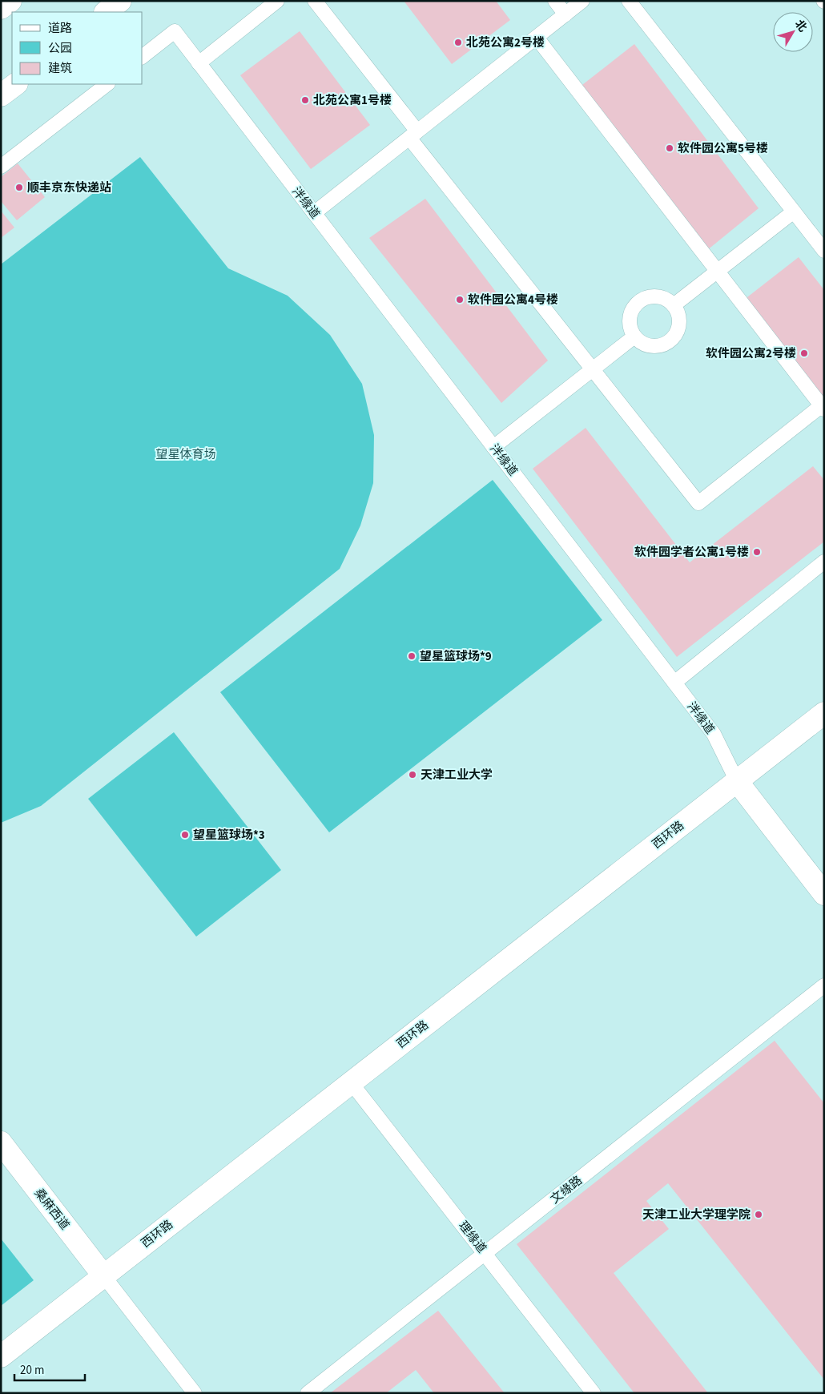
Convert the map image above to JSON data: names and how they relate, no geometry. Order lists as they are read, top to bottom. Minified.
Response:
{"streets":{"street":["泮缘道","西环路","桑麻西道"],"lane":["文缘路","理缘道"]},"crossings":[["泮缘道","西环路"],["西环路","桑麻西道"],["西环路","理缘道"],["文缘路","理缘道"]],"parks":["望星体育场"],"places":["北苑公寓2号楼","北苑公寓1号楼","软件园公寓5号楼","顺丰京东快递站","软件园公寓4号楼","软件园公寓2号楼","软件园学者公寓1号楼","望星篮球场*9","天津工业大学","望星篮球场*3","天津工业大学理学院"],"legend":["道路","公园","建筑"],"scale_bar":"20 m","north":"top right"}
